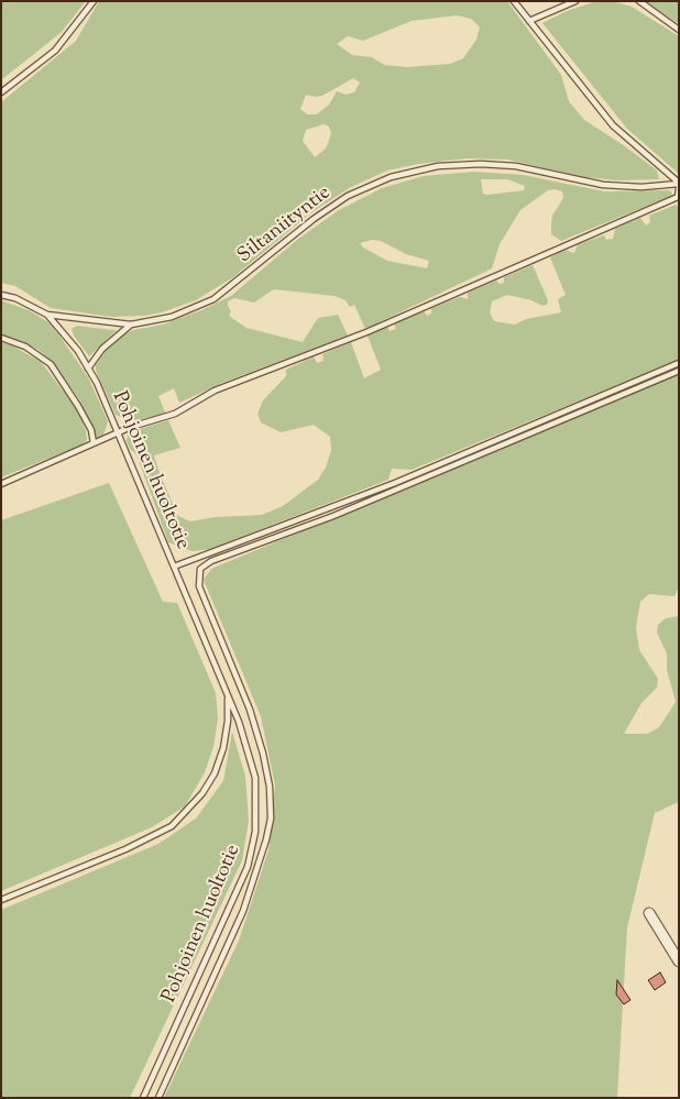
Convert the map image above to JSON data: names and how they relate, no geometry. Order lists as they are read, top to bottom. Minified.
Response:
{"streets":{"lane":["Siltaniityntie","Pohjoinen huoltotie"]},"crossings":[["Siltaniityntie","Pohjoinen huoltotie"]]}
